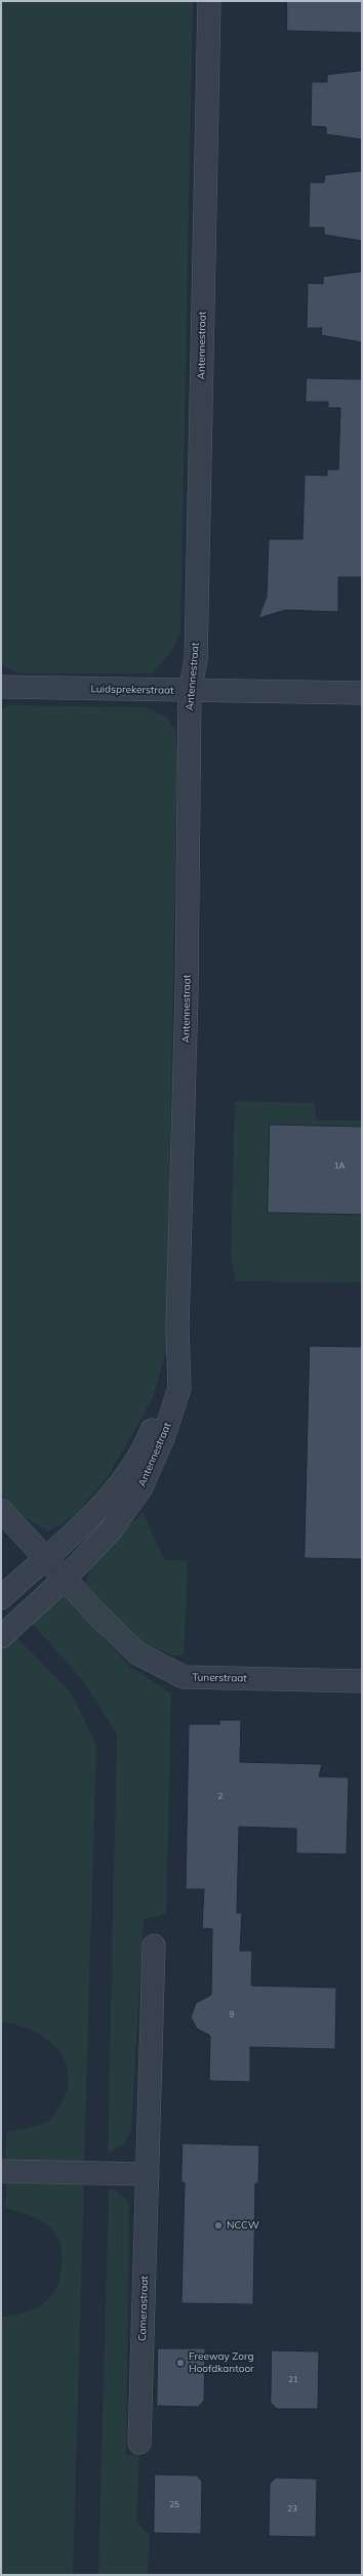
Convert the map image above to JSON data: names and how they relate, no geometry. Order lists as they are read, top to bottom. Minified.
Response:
{"streets":{"street":["Antennestraat","Luidsprekerstraat","Tunerstraat","Camerastraat"]},"crossings":[["Antennestraat","Luidsprekerstraat"],["Antennestraat","Tunerstraat"]],"places":["NCCW","Freeway Zorg Hoofdkantoor"],"house_numbers":["1A","2","9","21","25","23"]}
